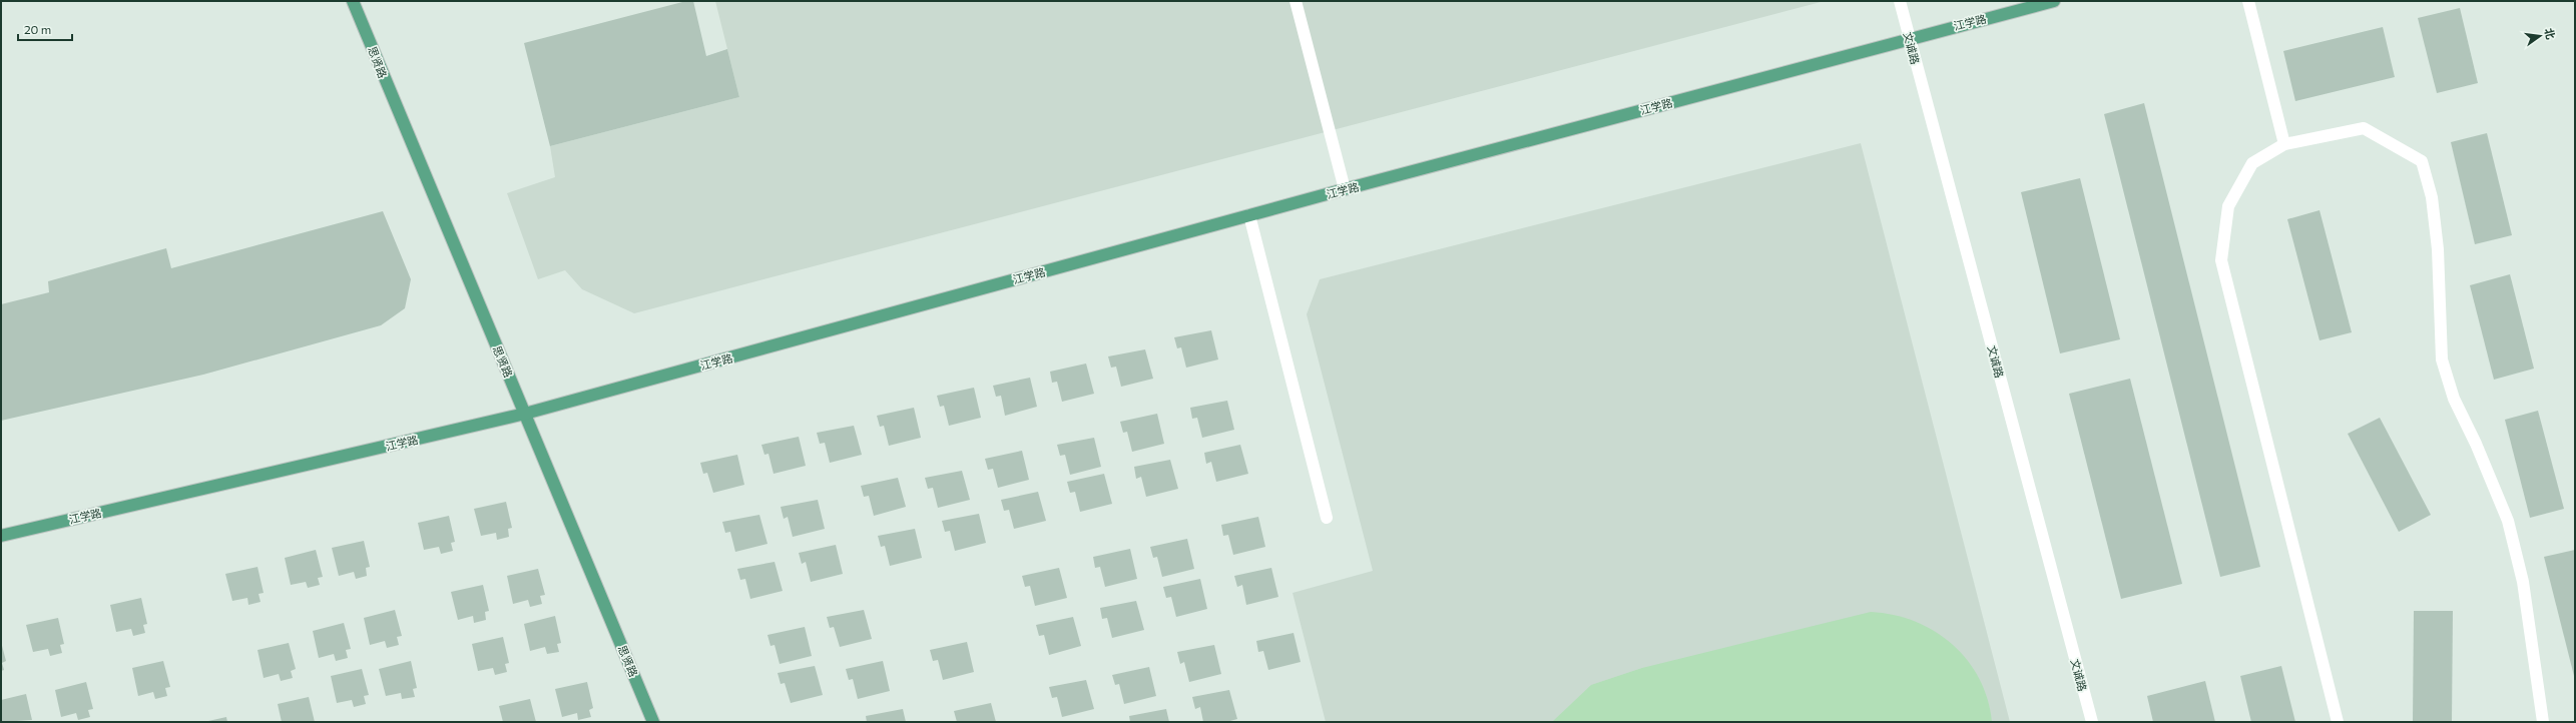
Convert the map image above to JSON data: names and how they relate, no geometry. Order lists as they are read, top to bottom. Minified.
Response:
{"streets":{"main road":["江学路","思贤路"],"street":["文诚路"]},"crossings":[["江学路","文诚路"],["江学路","思贤路"]],"scale_bar":"20 m","north":"right"}
